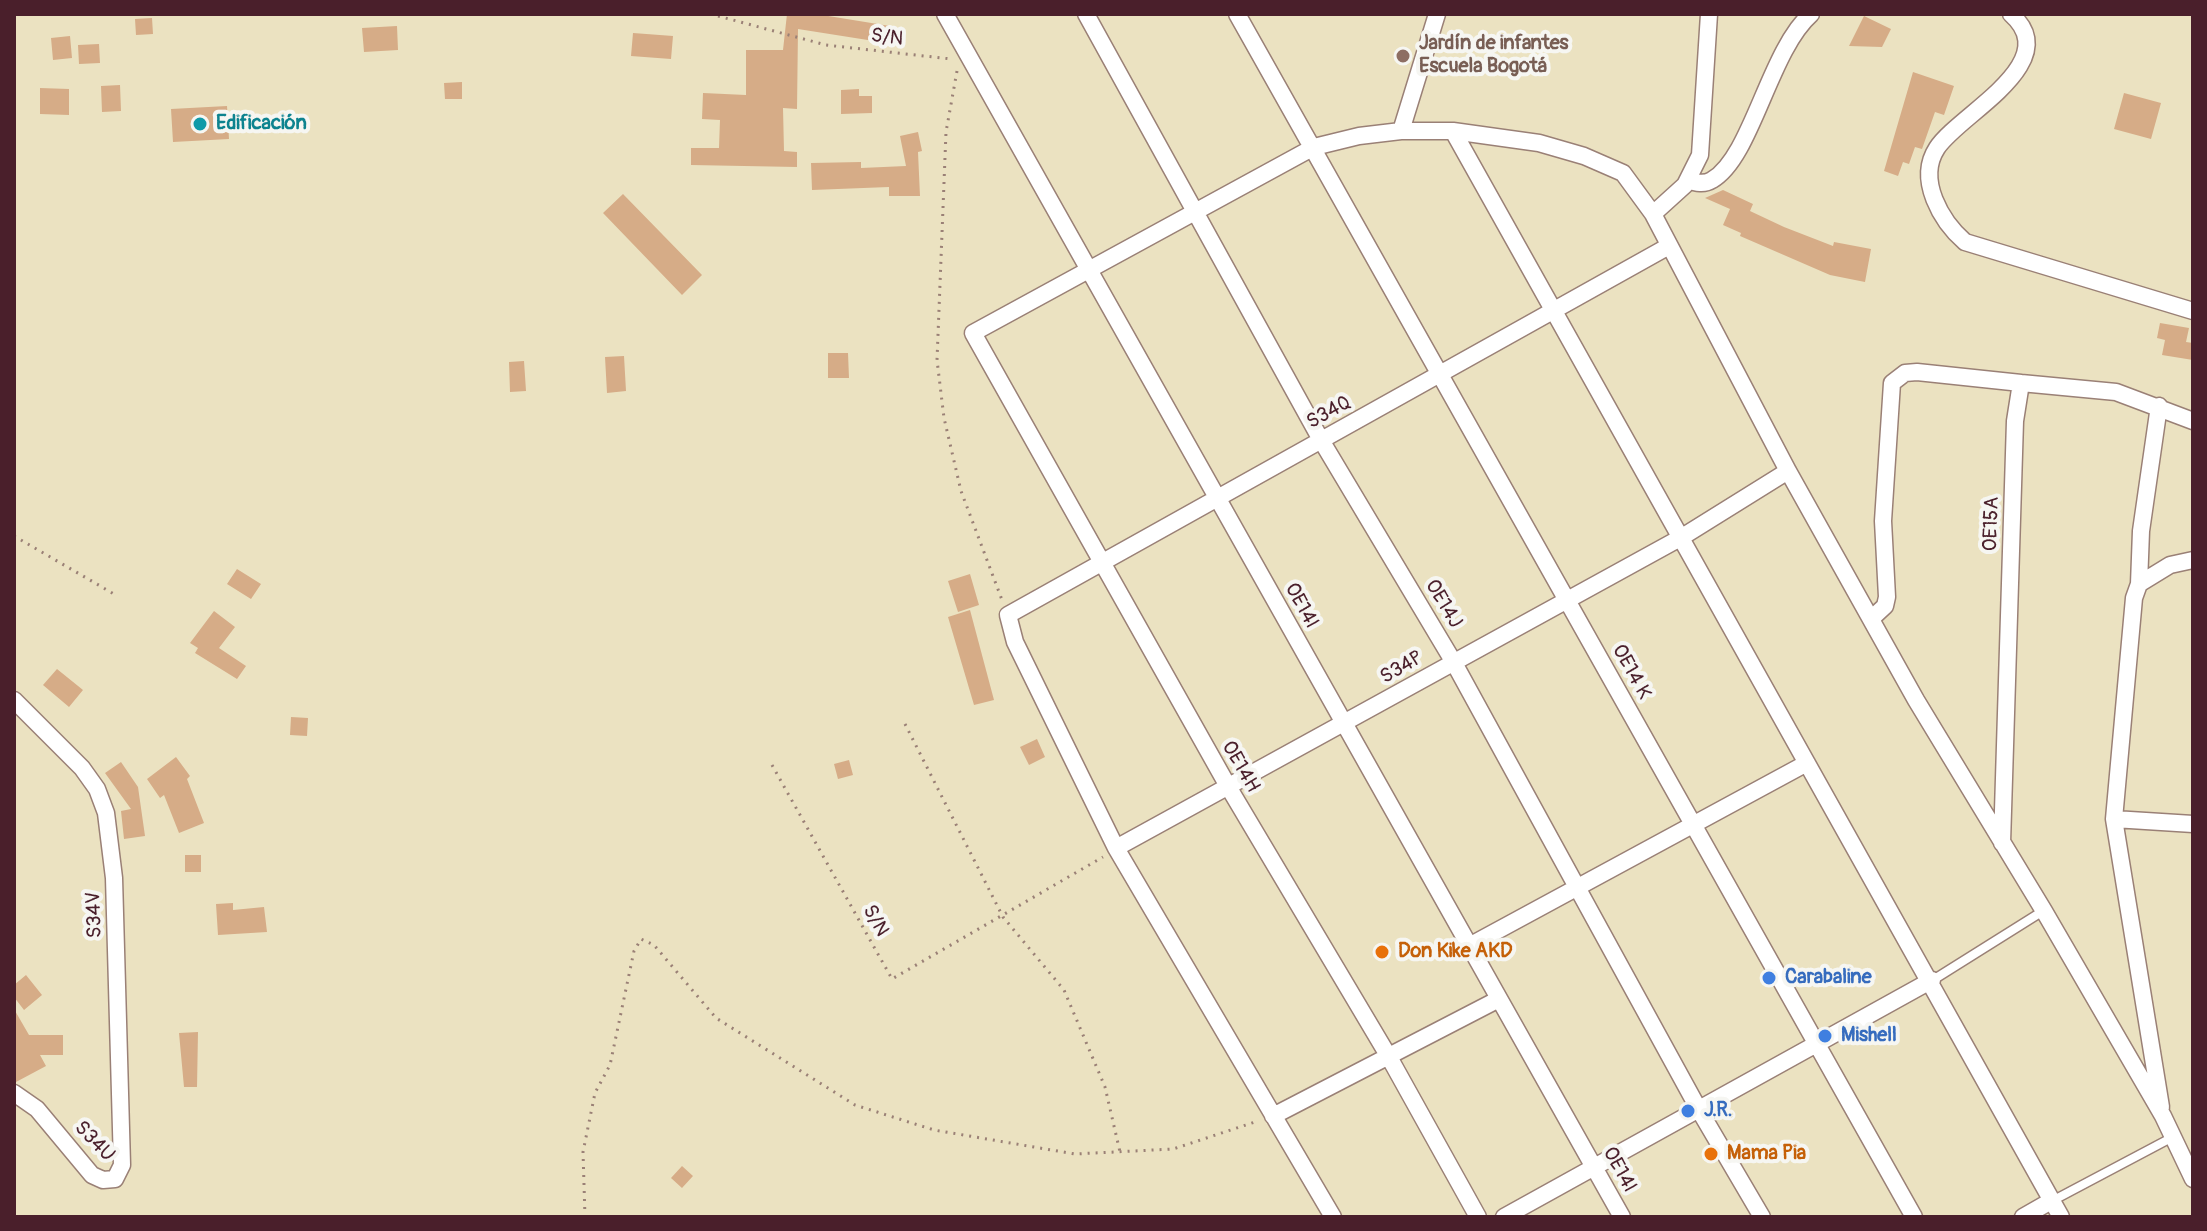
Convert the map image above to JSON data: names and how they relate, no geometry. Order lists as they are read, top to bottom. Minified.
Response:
{"streets":{"street":["S34Q","OE15A","OE14J","OE14I","S34P","OE14 K","OE14H","S34V","S34U"],"path":["S/N"]},"crossings":[["S/N","S34Q"],["S/N","S34P"],["S34Q","OE14J"],["S34Q","OE14I"],["S34Q","OE14 K"],["S34Q","OE14H"],["OE14J","S34P"],["OE14I","S34P"],["OE14I","OE14H"],["S34P","OE14 K"],["S34P","OE14H"],["S34V","S34U"]],"places":["Jardín de infantes Escuela Bogotá","Edificación","Don Kike AKD","Carabaline","Mishell","J.R.","Mama Pia"]}
